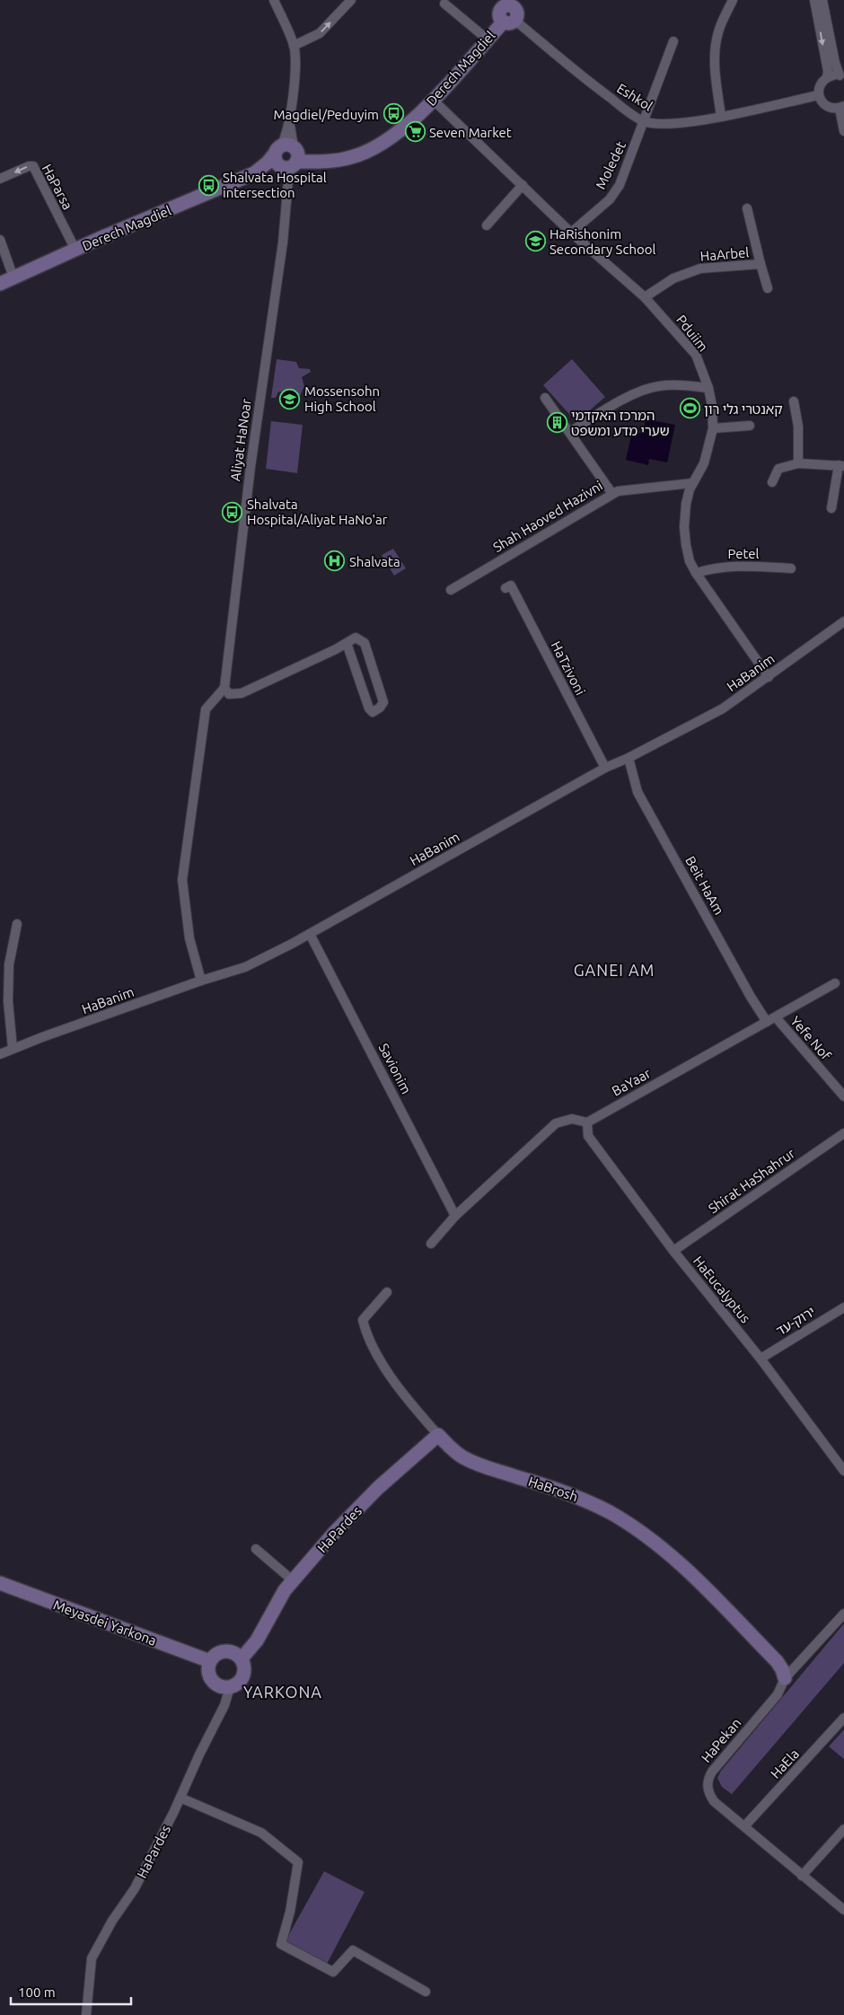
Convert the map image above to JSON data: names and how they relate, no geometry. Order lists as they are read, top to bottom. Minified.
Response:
{"streets":{"street":["Derech Magdiel","Eshkol","Moledet","HaParsa","HaArbel","Pduiim","Aliyat HaNoar","Shah Haoved Hazivni","Petel","HaTzivoni","HaBanim","Beit HaAm","Yefe Nof","Savionim","BaYaar","Shirat HaShahrur","HaEucalyptus","ירוק-עד","HaBrosh","HaPardes","Meyasdei Yarkona","HaPekan","HaEla"]},"crossings":[["Derech Magdiel","Eshkol"],["Derech Magdiel","HaParsa"],["Derech Magdiel","Pduiim"],["Derech Magdiel","Aliyat HaNoar"],["Eshkol","Moledet"],["Moledet","Pduiim"],["HaArbel","Pduiim"],["Pduiim","Shah Haoved Hazivni"],["Pduiim","Petel"],["Pduiim","HaBanim"],["HaTzivoni","HaBanim"],["HaBanim","Beit HaAm"],["HaBanim","Savionim"],["Beit HaAm","BaYaar"],["Yefe Nof","BaYaar"],["BaYaar","HaEucalyptus"],["Shirat HaShahrur","HaEucalyptus"],["HaEucalyptus","ירוק-עד"],["HaBrosh","HaPardes"],["HaBrosh","HaPekan"],["HaPardes","Meyasdei Yarkona"],["HaPekan","HaEla"]],"one_way":["HaParsa"],"districts":["GANEI AM","YARKONA"],"places":{"bus stop":["Magdiel/Peduyim","Shalvata Hospital intersection","Shalvata Hospital/Aliyat HaNo'ar"],"supermarket":["Seven Market"],"school or university":["HaRishonim Secondary School","Mossensohn High School"],"sports":["קאנטרי גלי רון"],"building":["המרכז האקדמי שערי מדע ומשפט"],"hospital":["Shalvata"]},"scale_bar":"100 m"}
